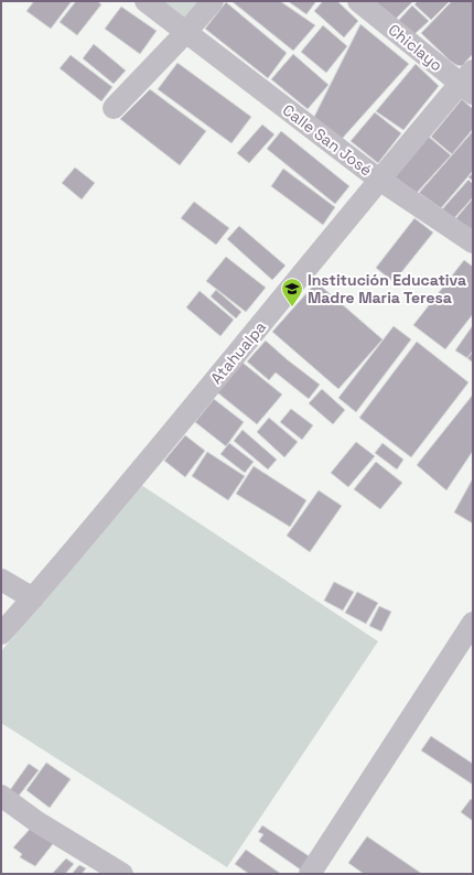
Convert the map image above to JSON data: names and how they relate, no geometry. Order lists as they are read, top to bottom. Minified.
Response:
{"streets":{"street":["Chiclayo","Calle San José","Atahualpa"]},"crossings":[["Chiclayo","Atahualpa"],["Calle San José","Atahualpa"]],"places":{"school or university":["Institución Educativa Madre Maria Teresa"]}}
